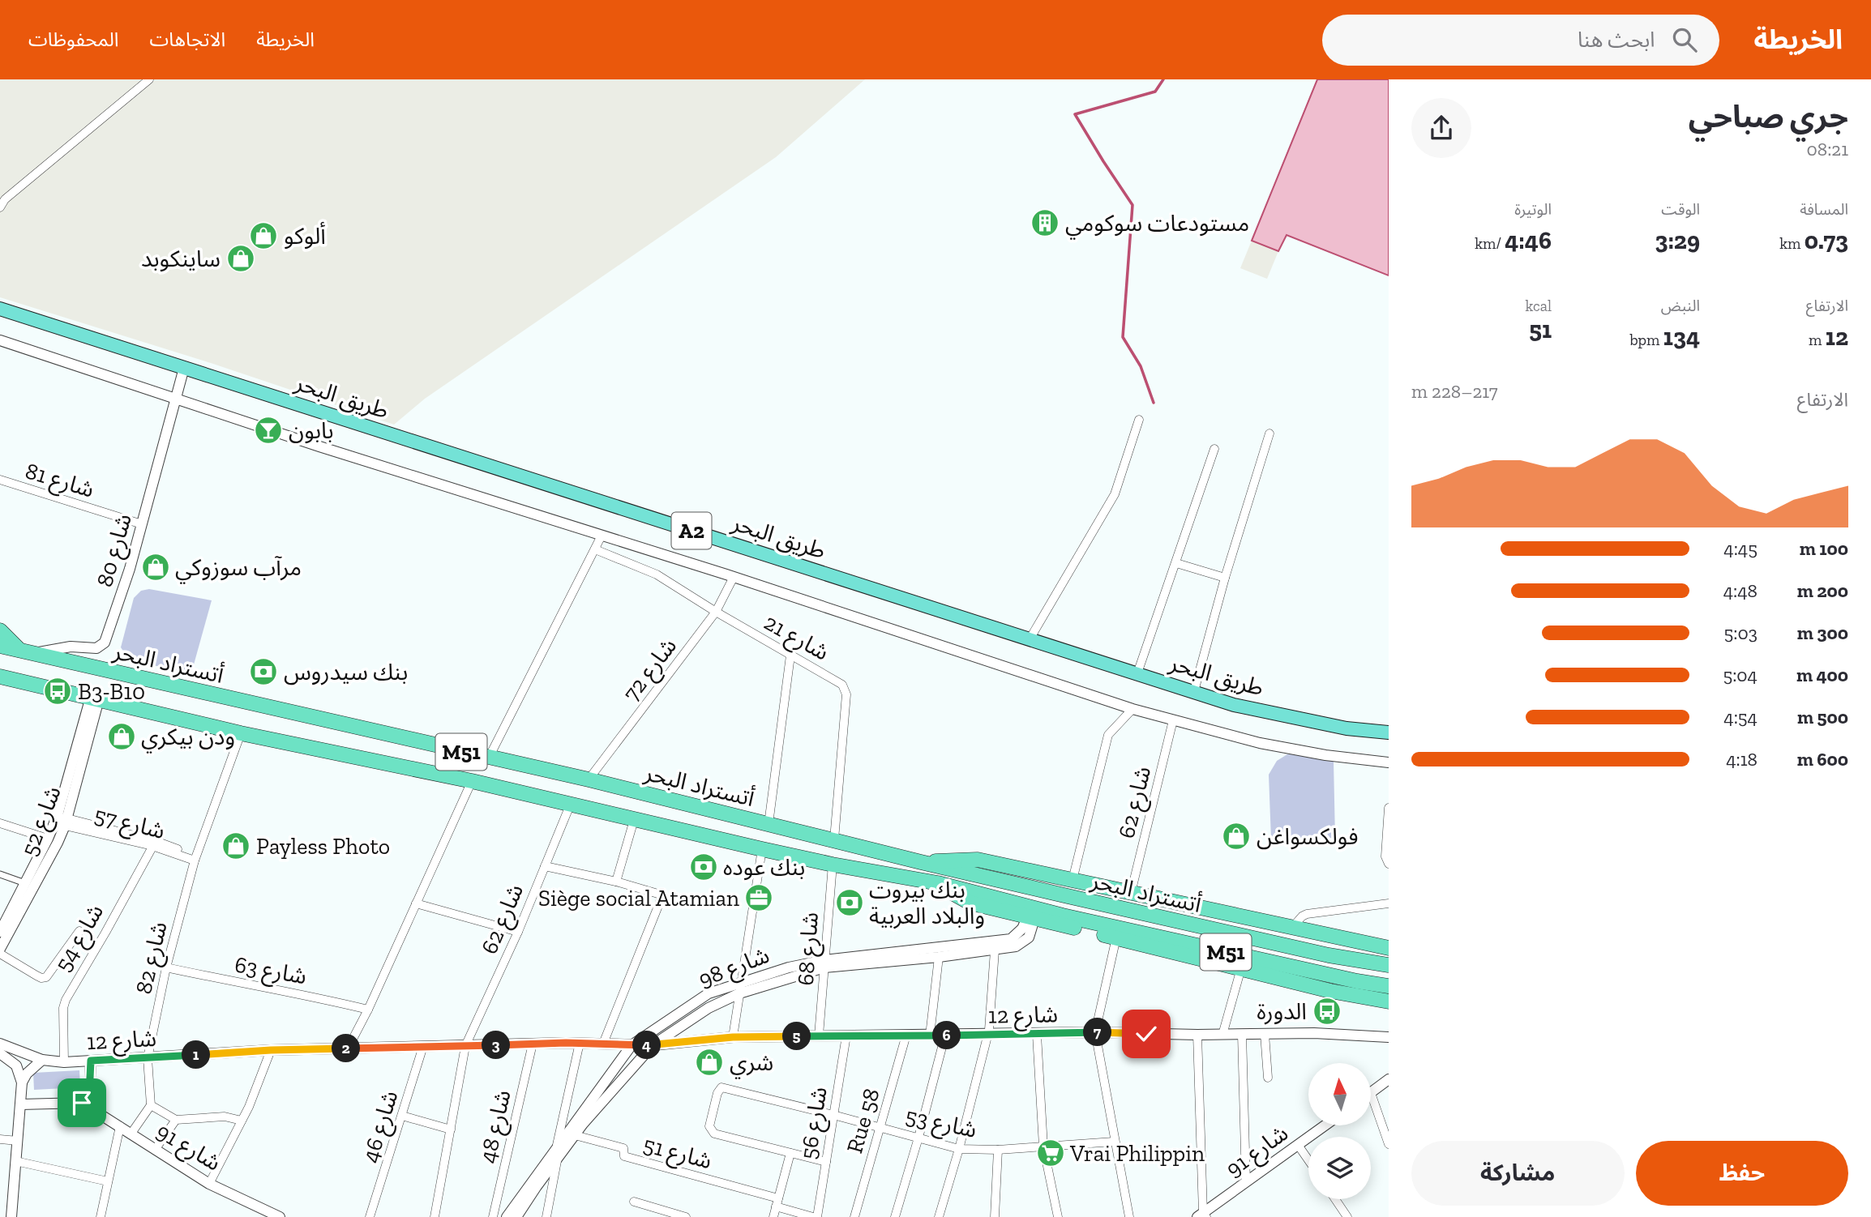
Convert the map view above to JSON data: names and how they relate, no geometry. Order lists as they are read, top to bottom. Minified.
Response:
{"streets":{"highway":["طريق البحر","A2","أتستراد البحر","M51"],"street":["شارع 81","شارع 80","شارع 21","شارع 72","شارع 62","شارع 52","شارع 57","شارع 54","شارع 68","شارع 82","شارع 98","شارع 63","شارع 12","Rue 58","شارع 53","شارع 56","شارع 46","شارع 48","شارع 91","شارع 51"]},"crossings":[["طريق البحر","شارع 80"],["شارع 81","شارع 80"],["شارع 80","أتستراد البحر"],["شارع 21","أتستراد البحر"],["شارع 21","شارع 72"],["أتستراد البحر","شارع 72"],["أتستراد البحر","شارع 62"],["أتستراد البحر","شارع 52"],["أتستراد البحر","شارع 68"],["أتستراد البحر","شارع 82"],["شارع 62","شارع 12"],["شارع 52","شارع 57"],["شارع 57","شارع 54"],["شارع 57","شارع 82"],["شارع 54","شارع 12"],["شارع 68","شارع 98"],["شارع 68","شارع 12"],["شارع 82","شارع 63"],["شارع 82","شارع 12"],["شارع 98","شارع 12"],["شارع 98","شارع 51"],["شارع 12","Rue 58"],["شارع 12","شارع 56"],["شارع 12","شارع 46"],["شارع 12","شارع 48"],["Rue 58","شارع 53"],["شارع 53","شارع 56"]],"places":{"building":["مستودعات سوكومي"],"shop":["ألوكو","ساينكوبد","مرآب سوزوكي","ودن بيكري","فولكسواغن","Payless Photo","شري"],"bar":["بابون"],"bank":["بنك سيدروس","بنك عوده","بنك بيروت والبلاد العربية"],"bus stop":["B3-B10","الدورة"],"office":["Siège social Atamian"],"supermarket":["Vrai Philippin"]},"north":"top","page":{"header":"الخريطة","search":"ابحث هنا","nav":["الخريطة","الاتجاهات","المحفوظات"],"heading":["جري صباحي","08:21"],"stats":[["المسافة","0.73 km"],["الوقت","3:29"],["الوتيرة","4:46 /km"],["الارتفاع","12 m"],["النبض","134 bpm"],["kcal","51"]],"chart":["الارتفاع","217–228 m"],"list":[{"name":"100 m","note":"4:45"},{"name":"200 m","note":"4:48"},{"name":"300 m","note":"5:03"},{"name":"400 m","note":"5:04"},{"name":"500 m","note":"4:54"},{"name":"600 m","note":"4:18"}],"pins":["7","6","5","3","4","2","1"],"buttons":["حفظ","مشاركة"]}}
